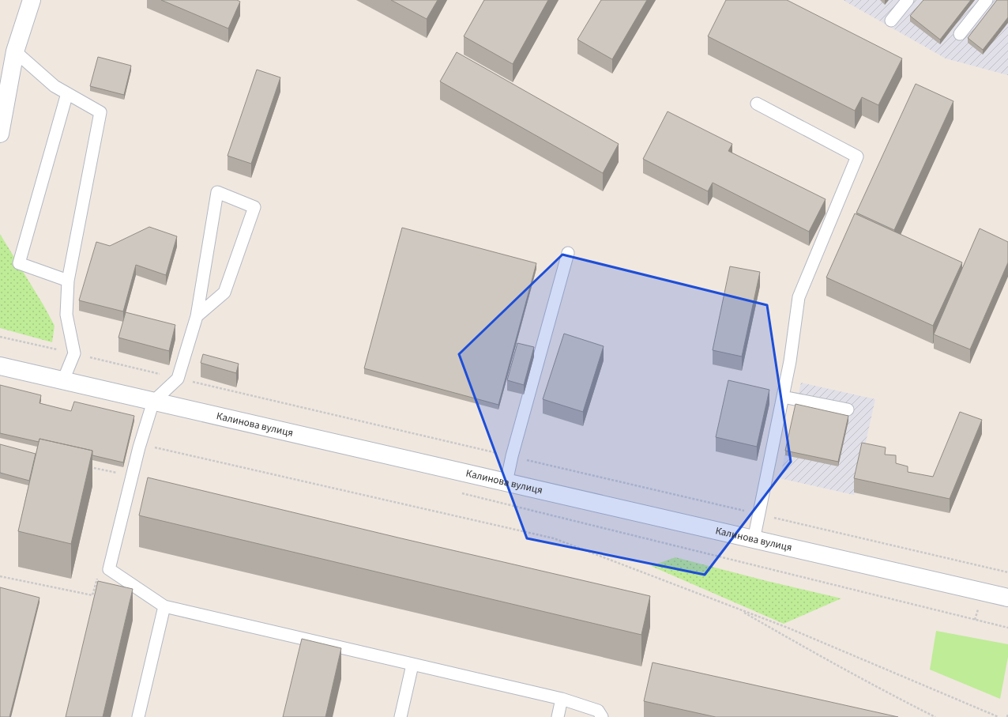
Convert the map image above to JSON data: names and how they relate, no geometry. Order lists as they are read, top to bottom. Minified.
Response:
{"streets":{"main road":["Калинова вулиця"]}}
